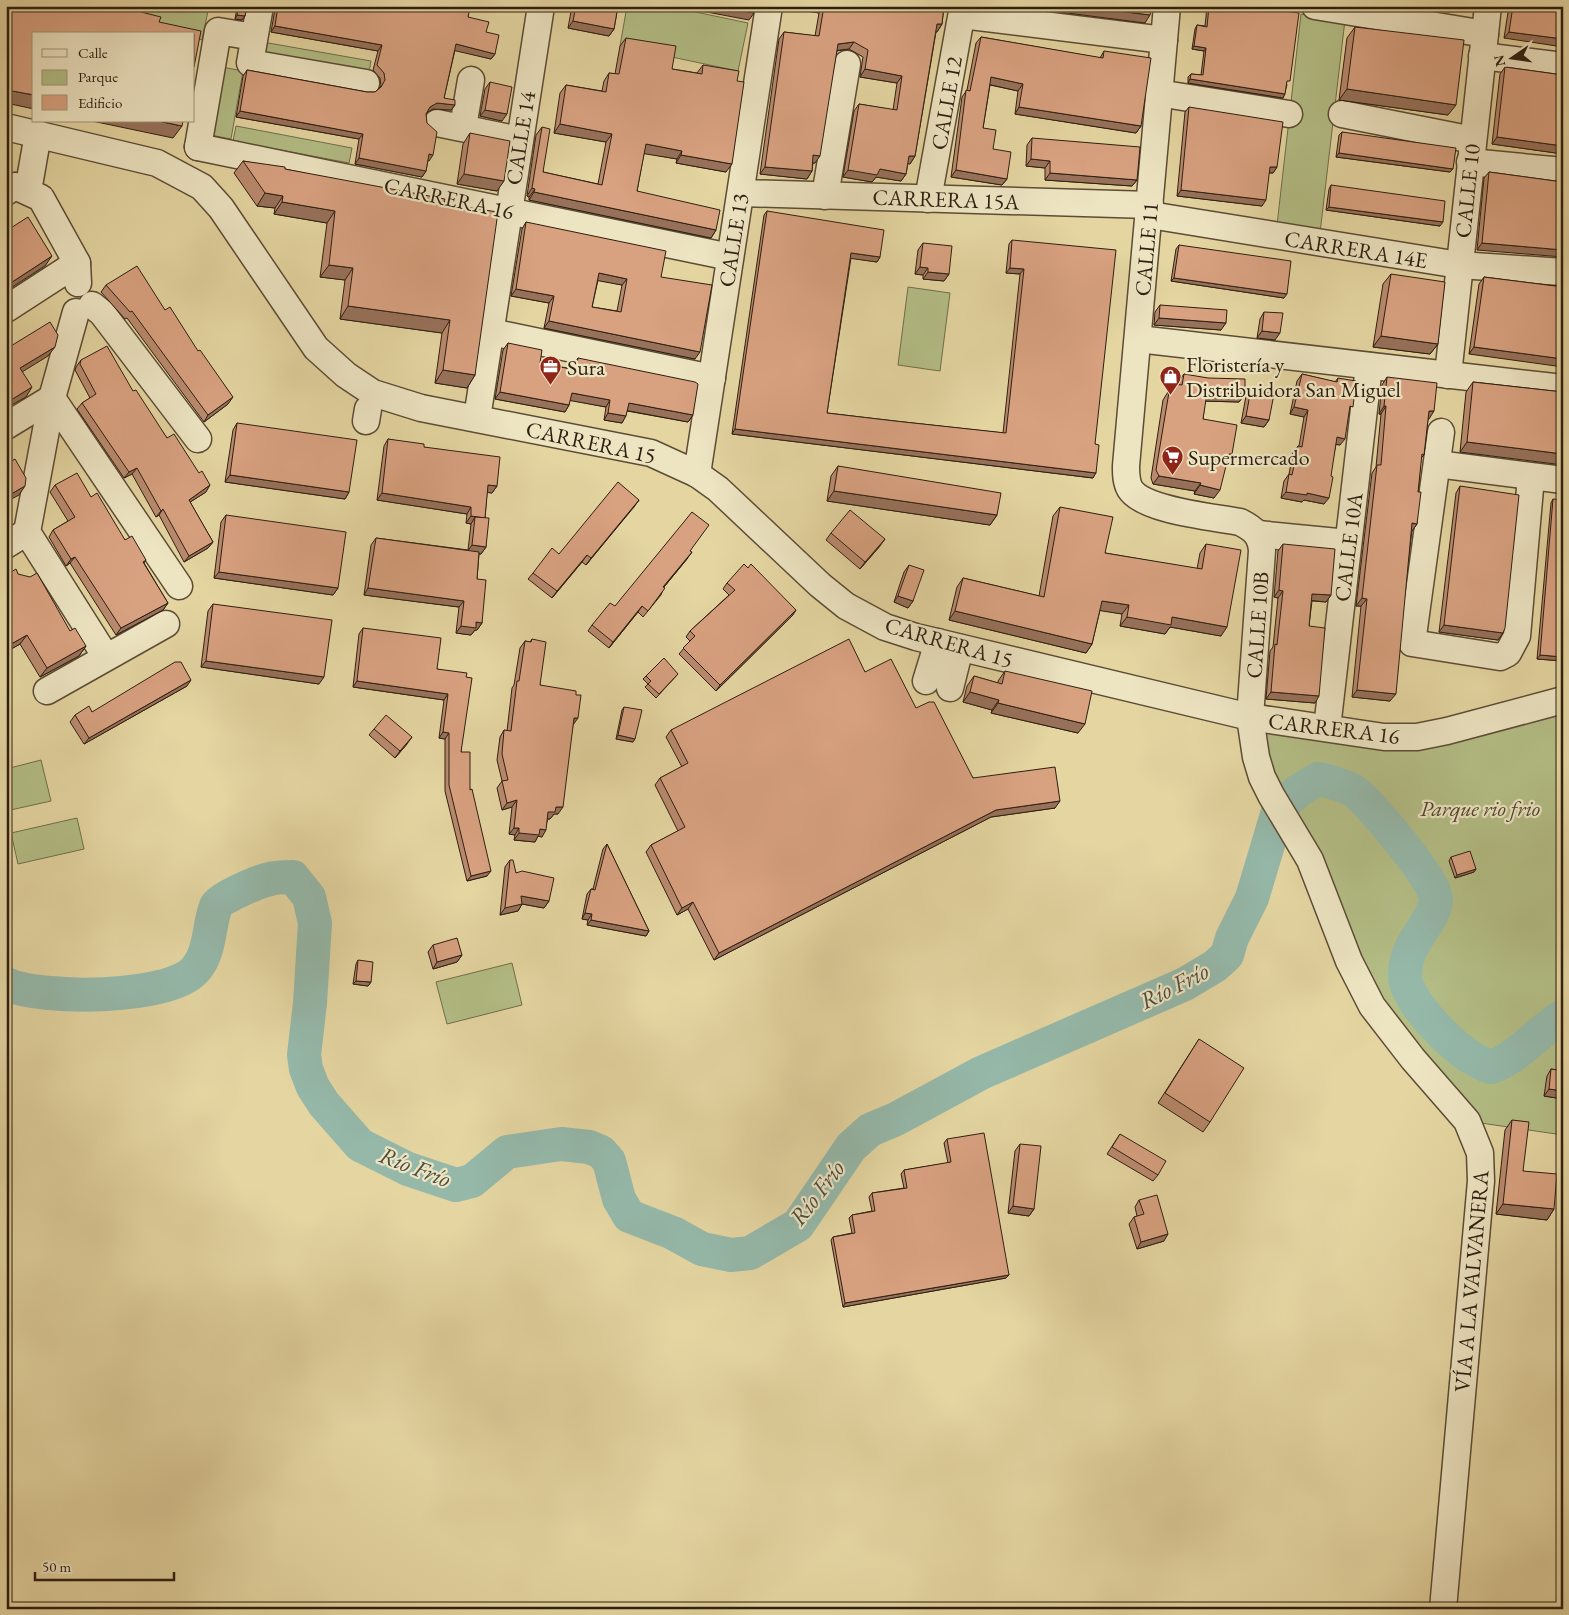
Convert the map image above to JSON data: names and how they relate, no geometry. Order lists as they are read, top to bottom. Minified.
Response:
{"streets":{"street":["CALLE 12","CALLE 14","CALLE 10","CARRERA 16","CARRERA 15A","CALLE 13","CALLE 11","CARRERA 14E","CARRERA 15","CALLE 10A","CALLE 10B","VÍA A LA VALVANERA"]},"crossings":[["CALLE 12","CARRERA 15A"],["CALLE 14","CARRERA 16"],["CALLE 14","CARRERA 15"],["CALLE 10","CARRERA 14E"],["CARRERA 16","CALLE 13"],["CARRERA 16","CARRERA 15"],["CARRERA 16","CALLE 10A"],["CARRERA 16","CALLE 10B"],["CARRERA 16","VÍA A LA VALVANERA"],["CARRERA 15A","CALLE 13"],["CARRERA 15A","CALLE 11"],["CARRERA 15A","CARRERA 14E"],["CALLE 13","CARRERA 15"],["CALLE 11","CARRERA 14E"],["CALLE 11","CALLE 10B"],["CARRERA 15","CALLE 10B"],["CARRERA 15","VÍA A LA VALVANERA"],["CALLE 10B","VÍA A LA VALVANERA"]],"water":["Río Frío"],"parks":["Parque rio frio"],"places":{"office":["Sura"],"shop":["Floristería y Distribuidora San Miguel"],"supermarket":["Supermercado"]},"legend":["Calle","Parque","Edificio"],"scale_bar":"50 m","north":"left"}
